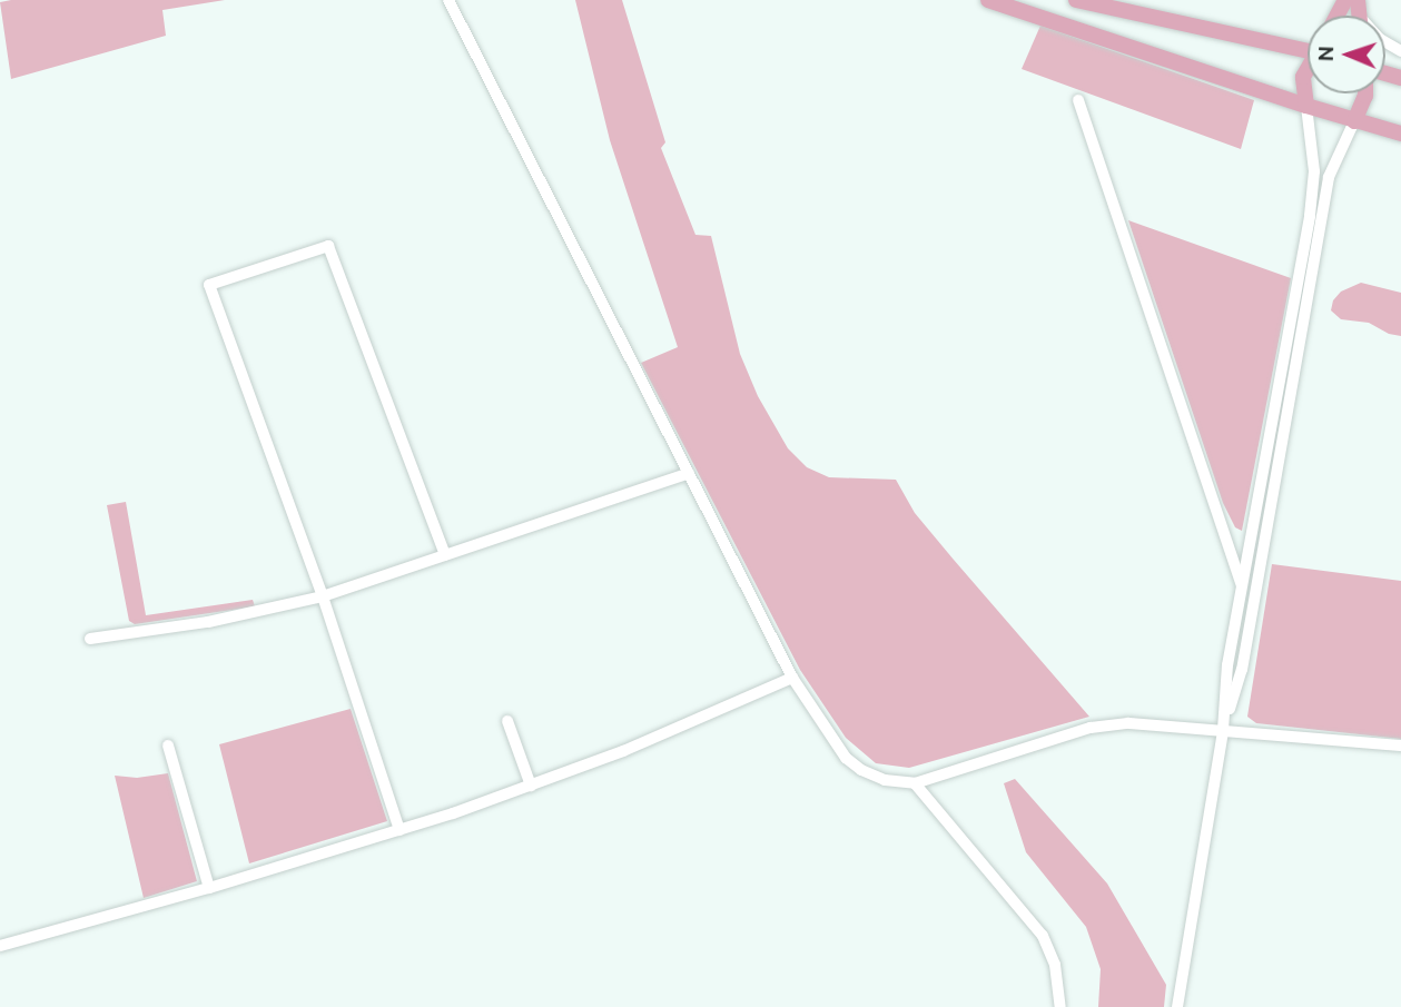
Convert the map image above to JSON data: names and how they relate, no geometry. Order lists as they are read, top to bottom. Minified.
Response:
{"north":"left"}
